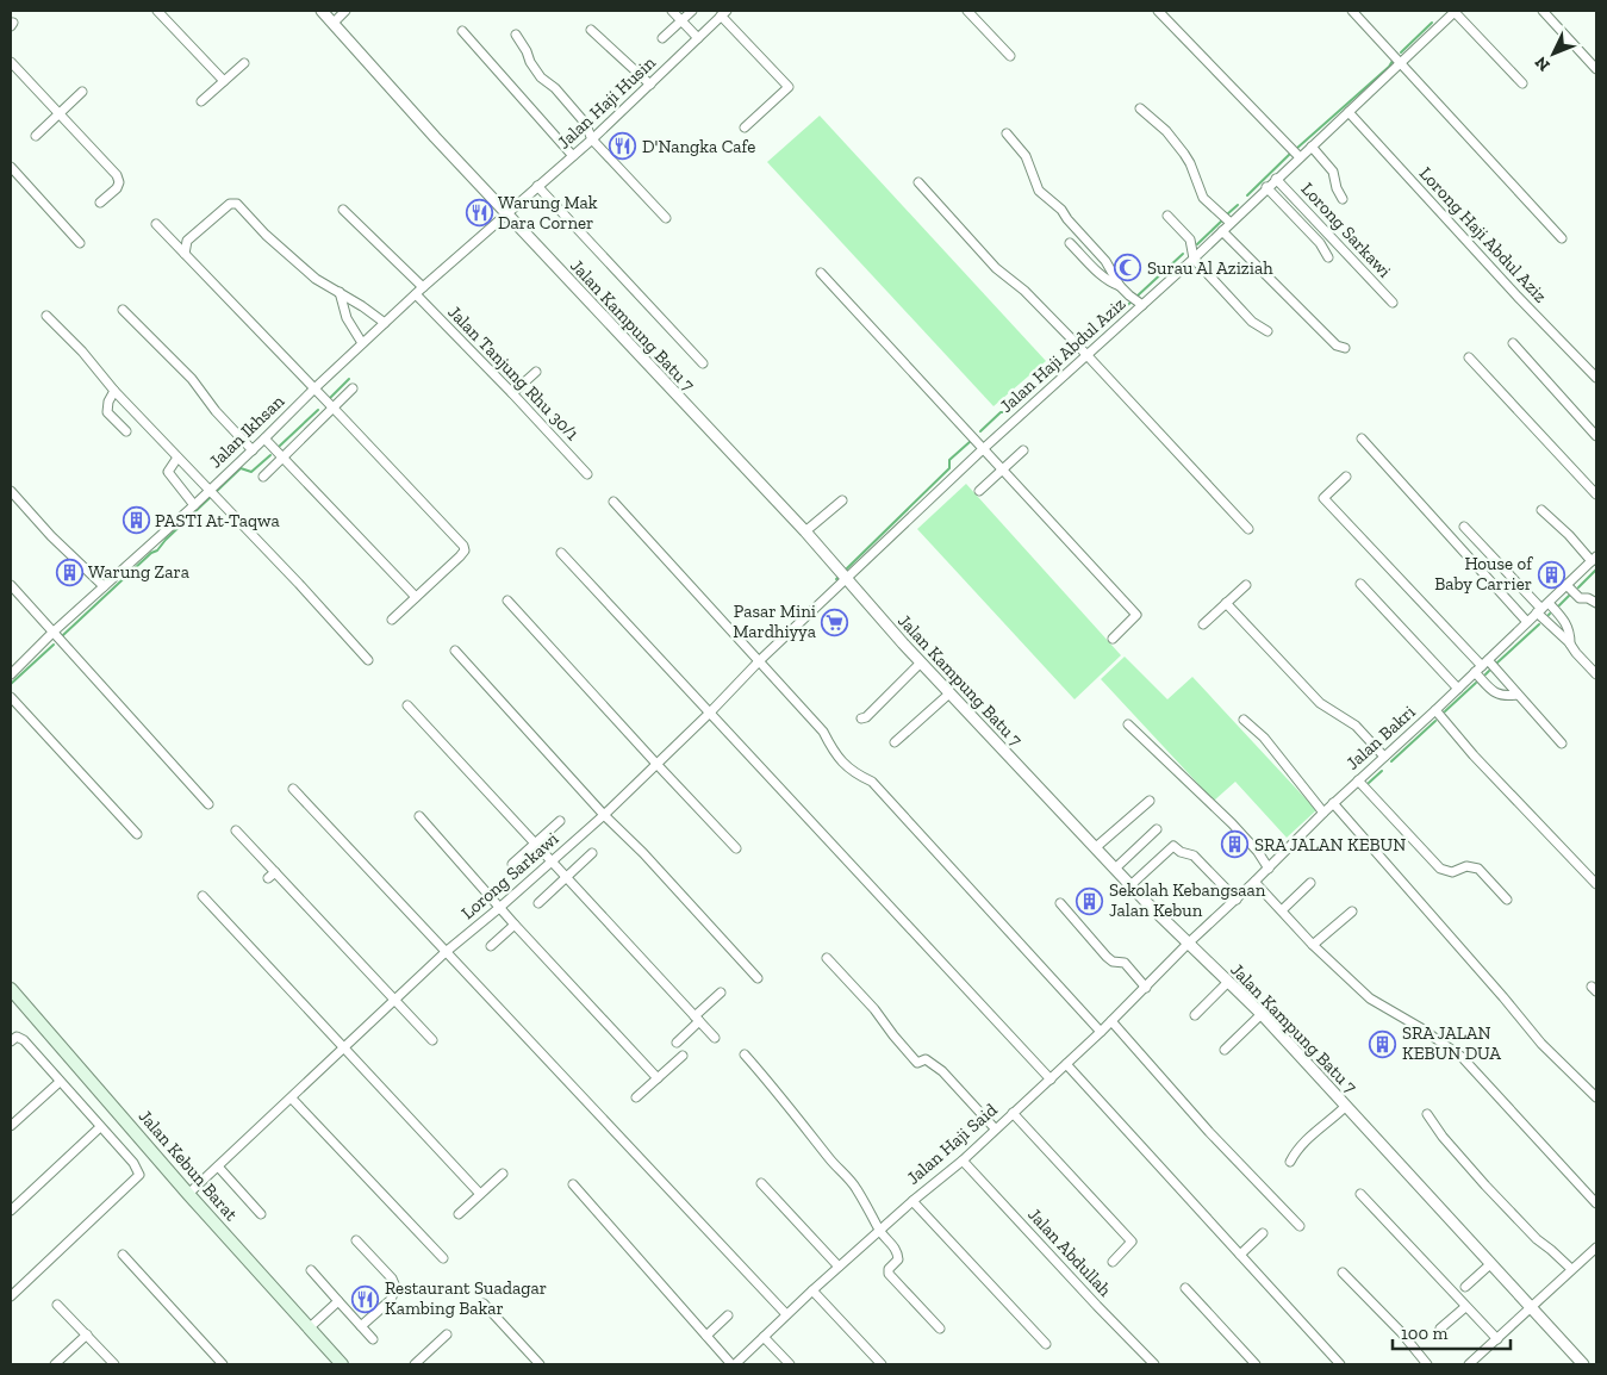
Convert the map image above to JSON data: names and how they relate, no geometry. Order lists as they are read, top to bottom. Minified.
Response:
{"streets":{"main road":["Jalan Kebun Barat"],"street":["Jalan Haji Husin","Lorong Sarkawi","Lorong Haji Abdul Aziz","Jalan Kampung Batu 7","Jalan Haji Abdul Aziz","Jalan Tanjung Rhu 30/1","Jalan Ikhsan","Jalan Bakri","Jalan Haji Said","Jalan Abdullah"]},"crossings":[["Jalan Haji Husin","Jalan Kampung Batu 7"],["Jalan Haji Husin","Jalan Ikhsan"],["Lorong Sarkawi","Jalan Kampung Batu 7"],["Lorong Sarkawi","Jalan Haji Abdul Aziz"],["Lorong Sarkawi","Jalan Kebun Barat"],["Lorong Haji Abdul Aziz","Jalan Haji Abdul Aziz"],["Jalan Kampung Batu 7","Jalan Haji Abdul Aziz"],["Jalan Kampung Batu 7","Jalan Ikhsan"],["Jalan Kampung Batu 7","Jalan Bakri"],["Jalan Kampung Batu 7","Jalan Haji Said"],["Jalan Tanjung Rhu 30/1","Jalan Ikhsan"],["Jalan Bakri","Jalan Haji Said"],["Jalan Haji Said","Jalan Abdullah"]],"places":{"restaurant":["D'Nangka Cafe","Warung Mak Dara Corner","Restaurant Suadagar Kambing Bakar"],"mosque":["Surau Al Aziziah"],"building":["PASTI At-Taqwa","Warung Zara","House of Baby Carrier","SRA JALAN KEBUN","Sekolah Kebangsaan Jalan Kebun","SRA JALAN KEBUN DUA"],"supermarket":["Pasar Mini Mardhiyya"]},"scale_bar":"100 m","north":"bottom left"}
